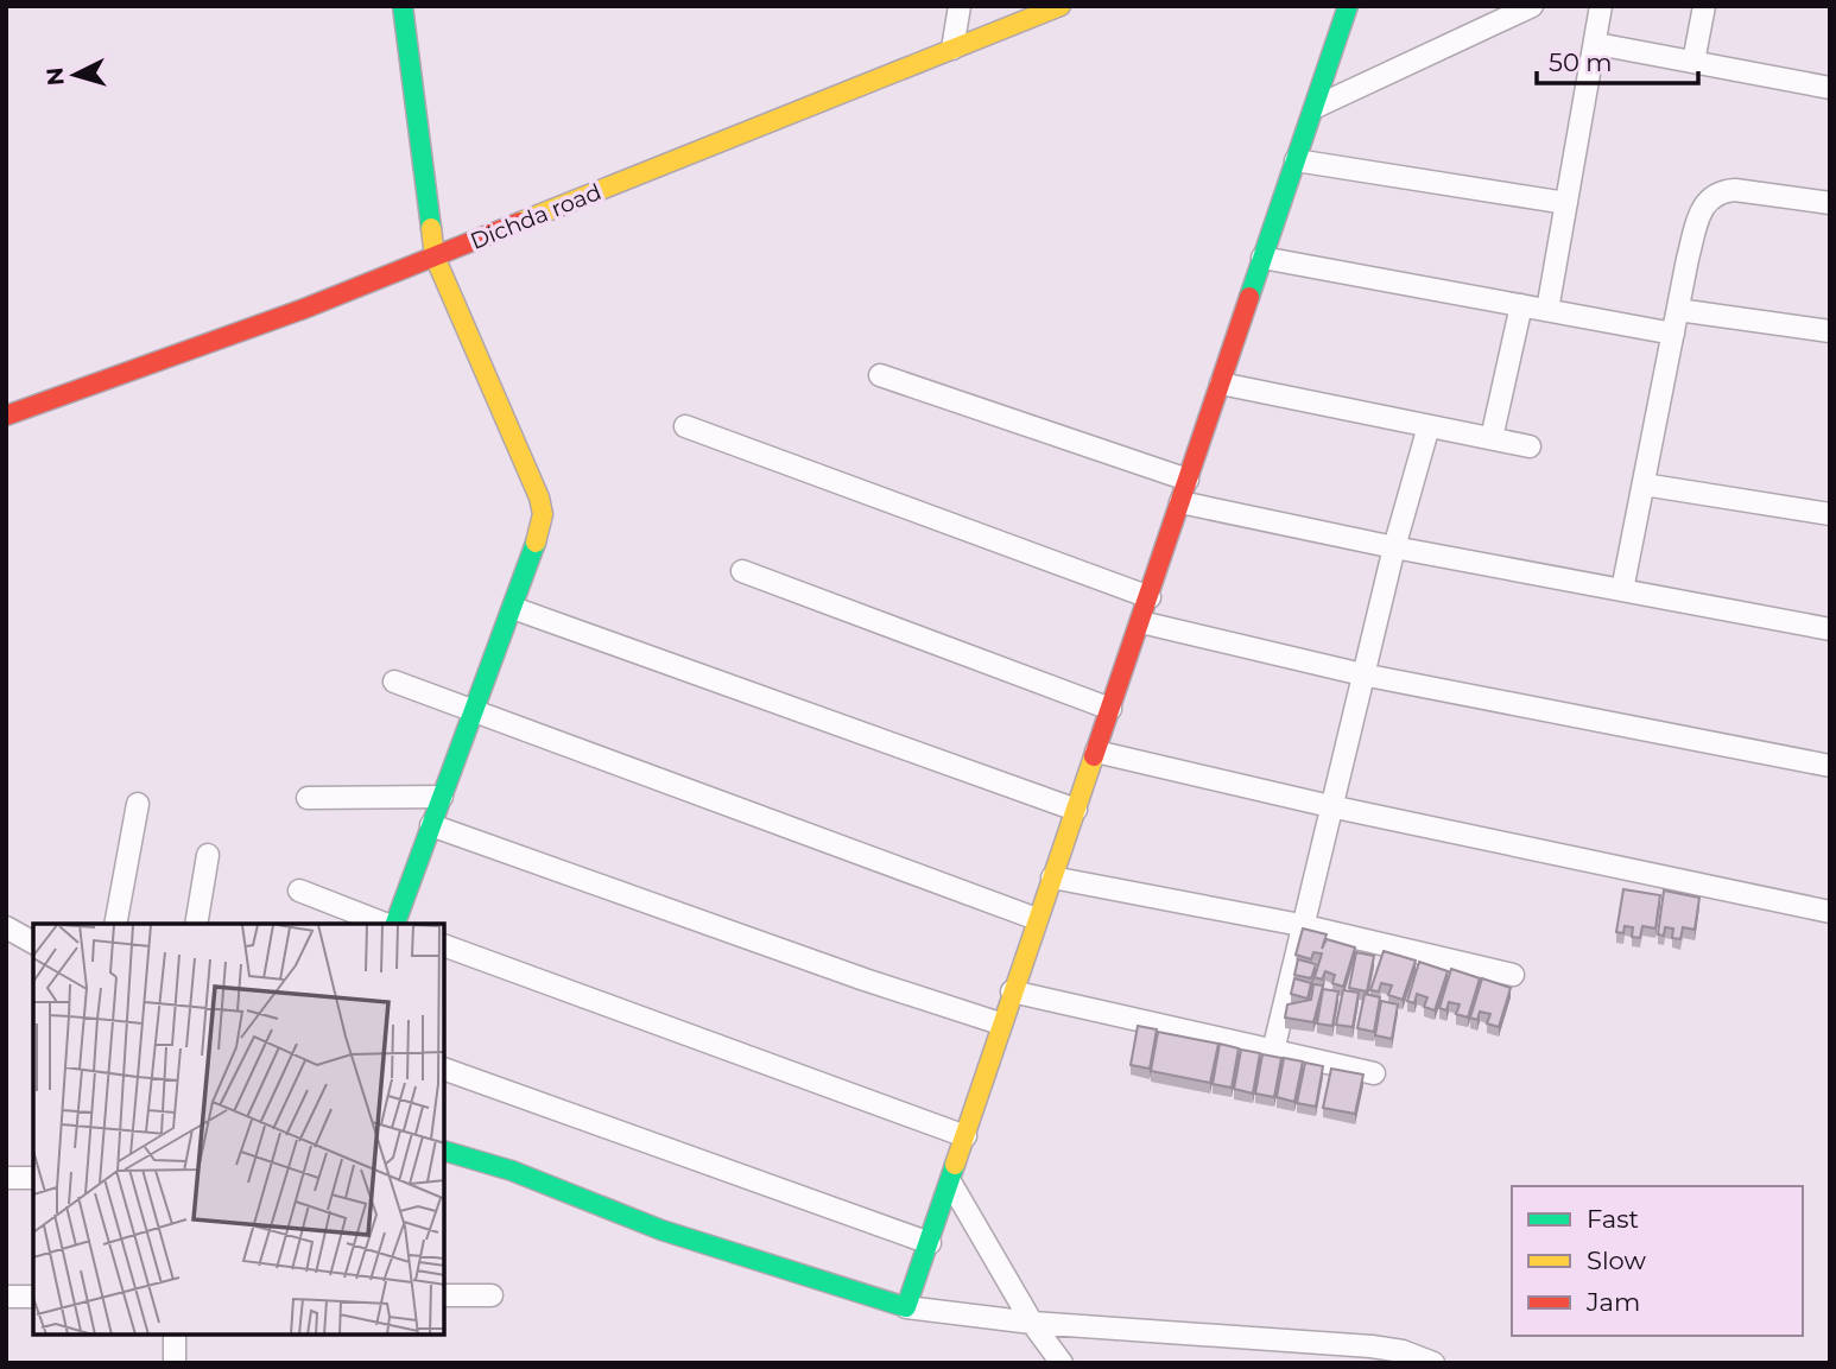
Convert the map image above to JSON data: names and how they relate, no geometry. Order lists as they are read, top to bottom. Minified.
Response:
{"streets":{"street":["Dichda road"]},"legend":["Fast","Slow","Jam"],"scale_bar":"50 m","north":"left"}
